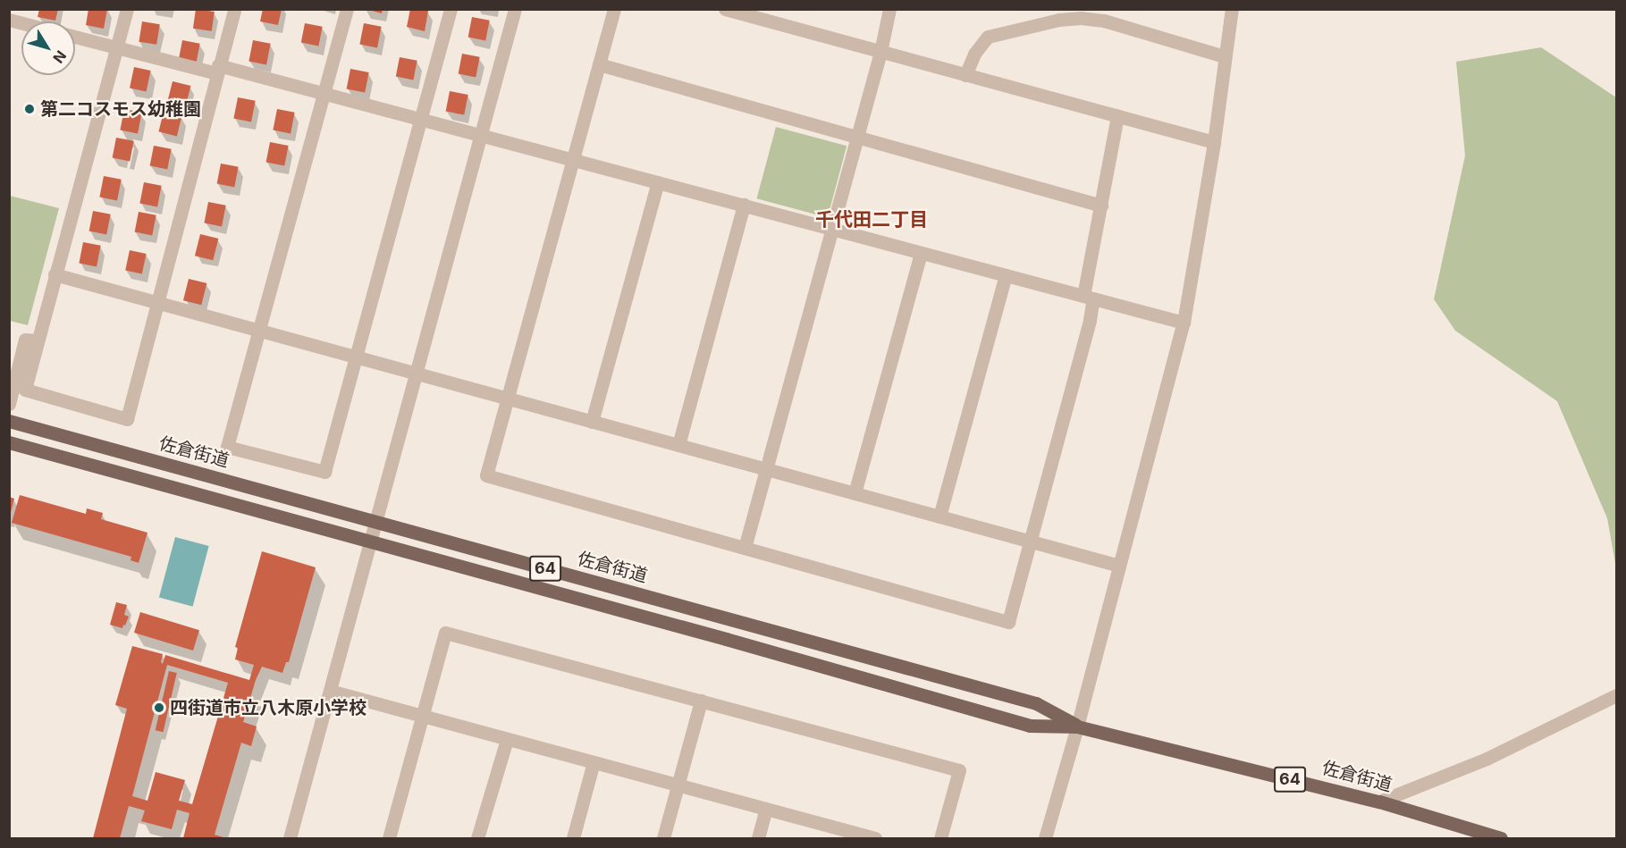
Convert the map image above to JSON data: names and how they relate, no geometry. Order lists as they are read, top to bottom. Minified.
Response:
{"streets":{"main road":["佐倉街道","64"]},"districts":["千代田二丁目"],"places":["第二コスモス幼稚園","四街道市立八木原小学校"],"north":"bottom right"}
